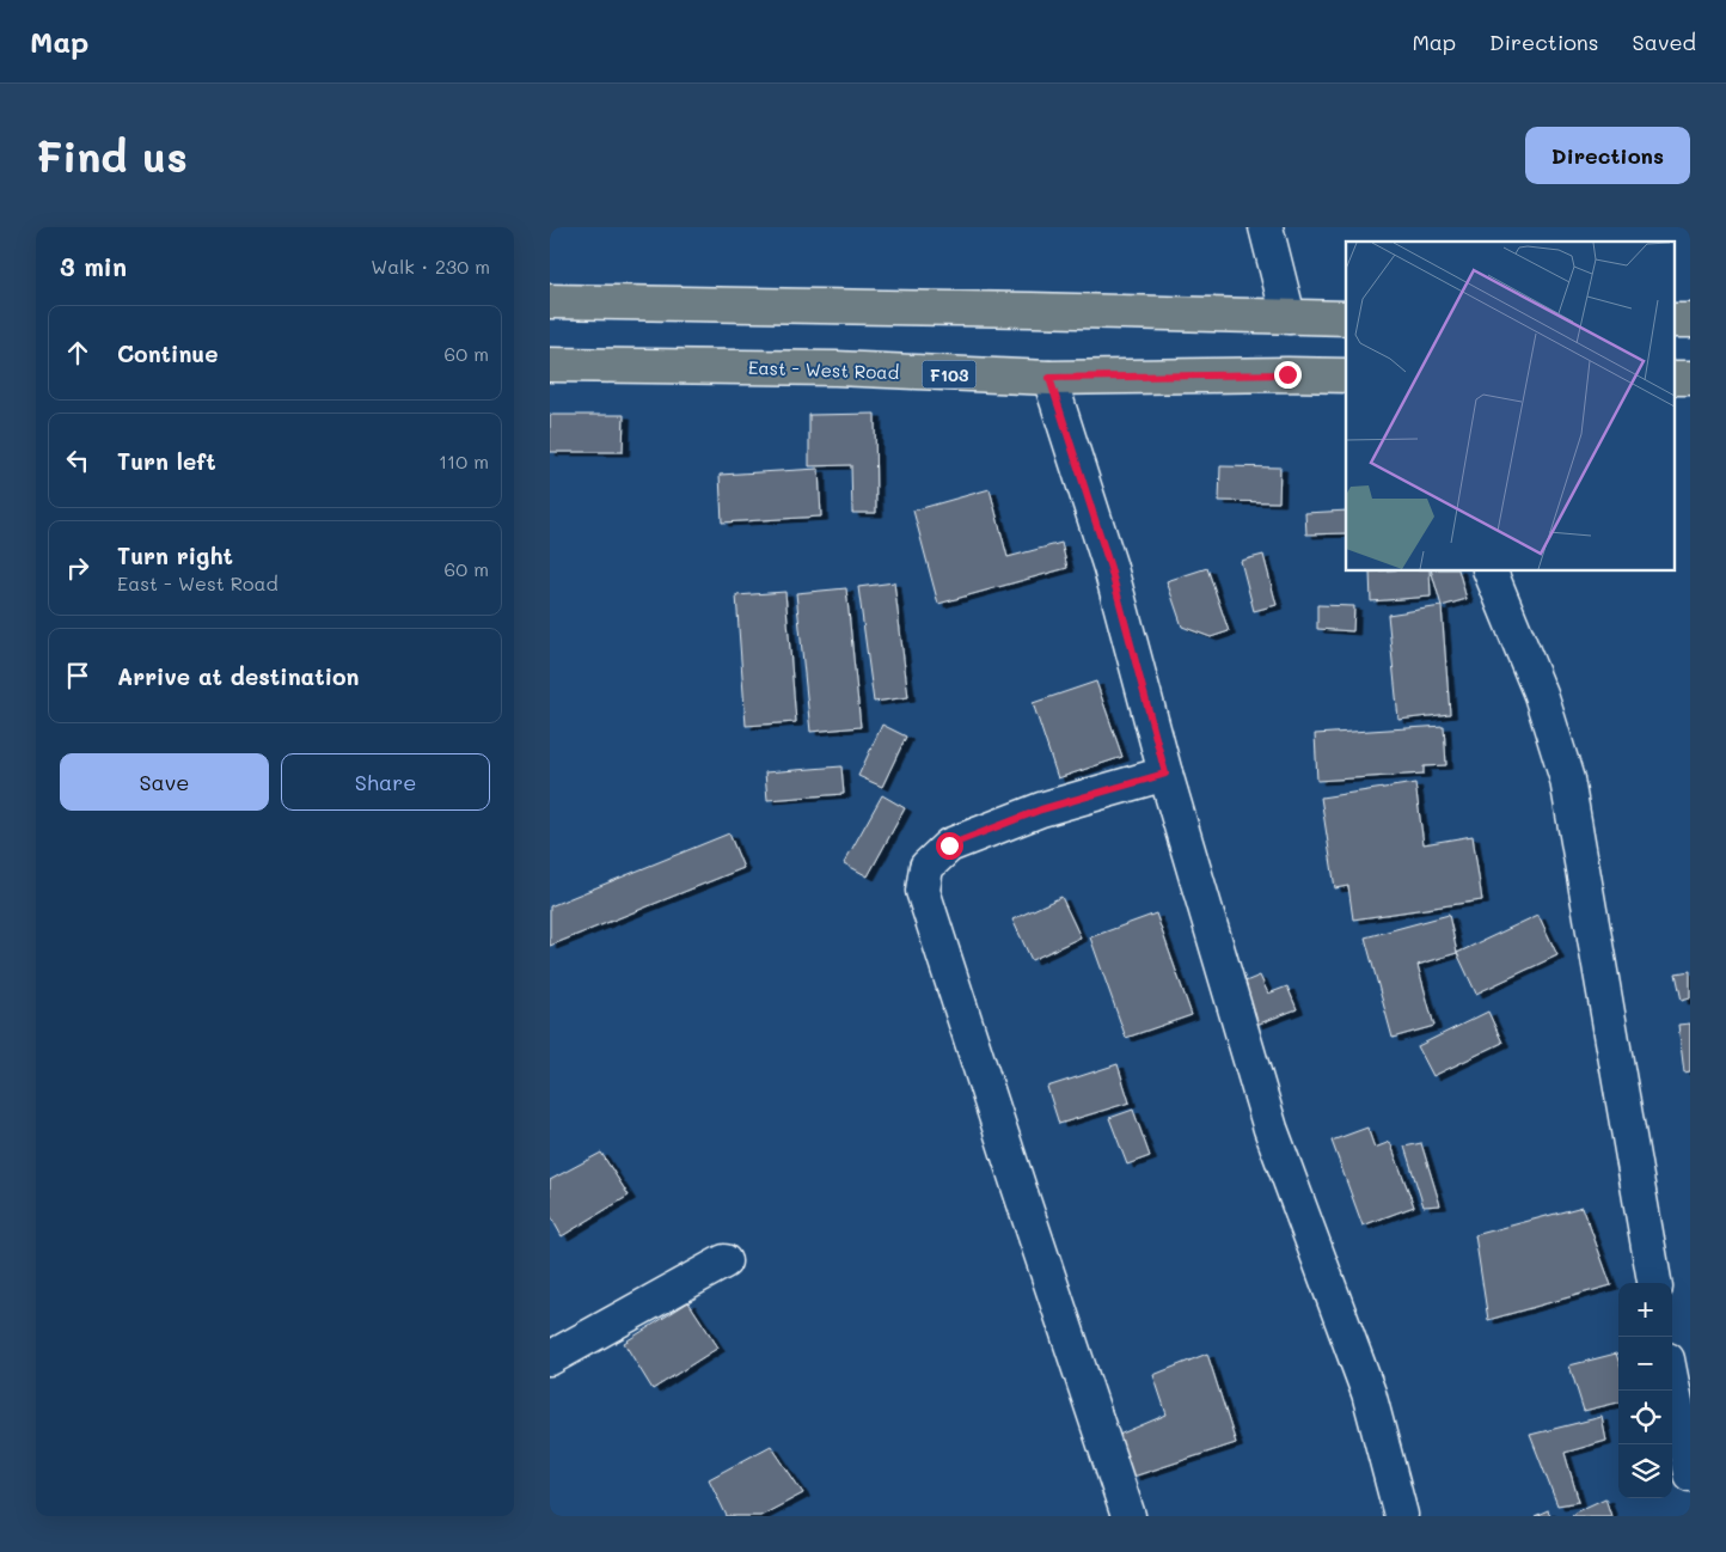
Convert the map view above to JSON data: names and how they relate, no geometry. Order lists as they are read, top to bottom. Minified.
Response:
{"streets":{"main road":["East - West Road","F103"]},"page":{"header":"Map","nav":["Map","Directions","Saved"],"buttons":["Directions",["Save","Share"]],"title":"Find us","heading":["3 min","Walk · 230 m"],"list":[["Continue","60 m"],["Turn left","110 m"],["Turn right","East - West Road","60 m"],"Arrive at destination"],"map_buttons":["+","−"]}}
